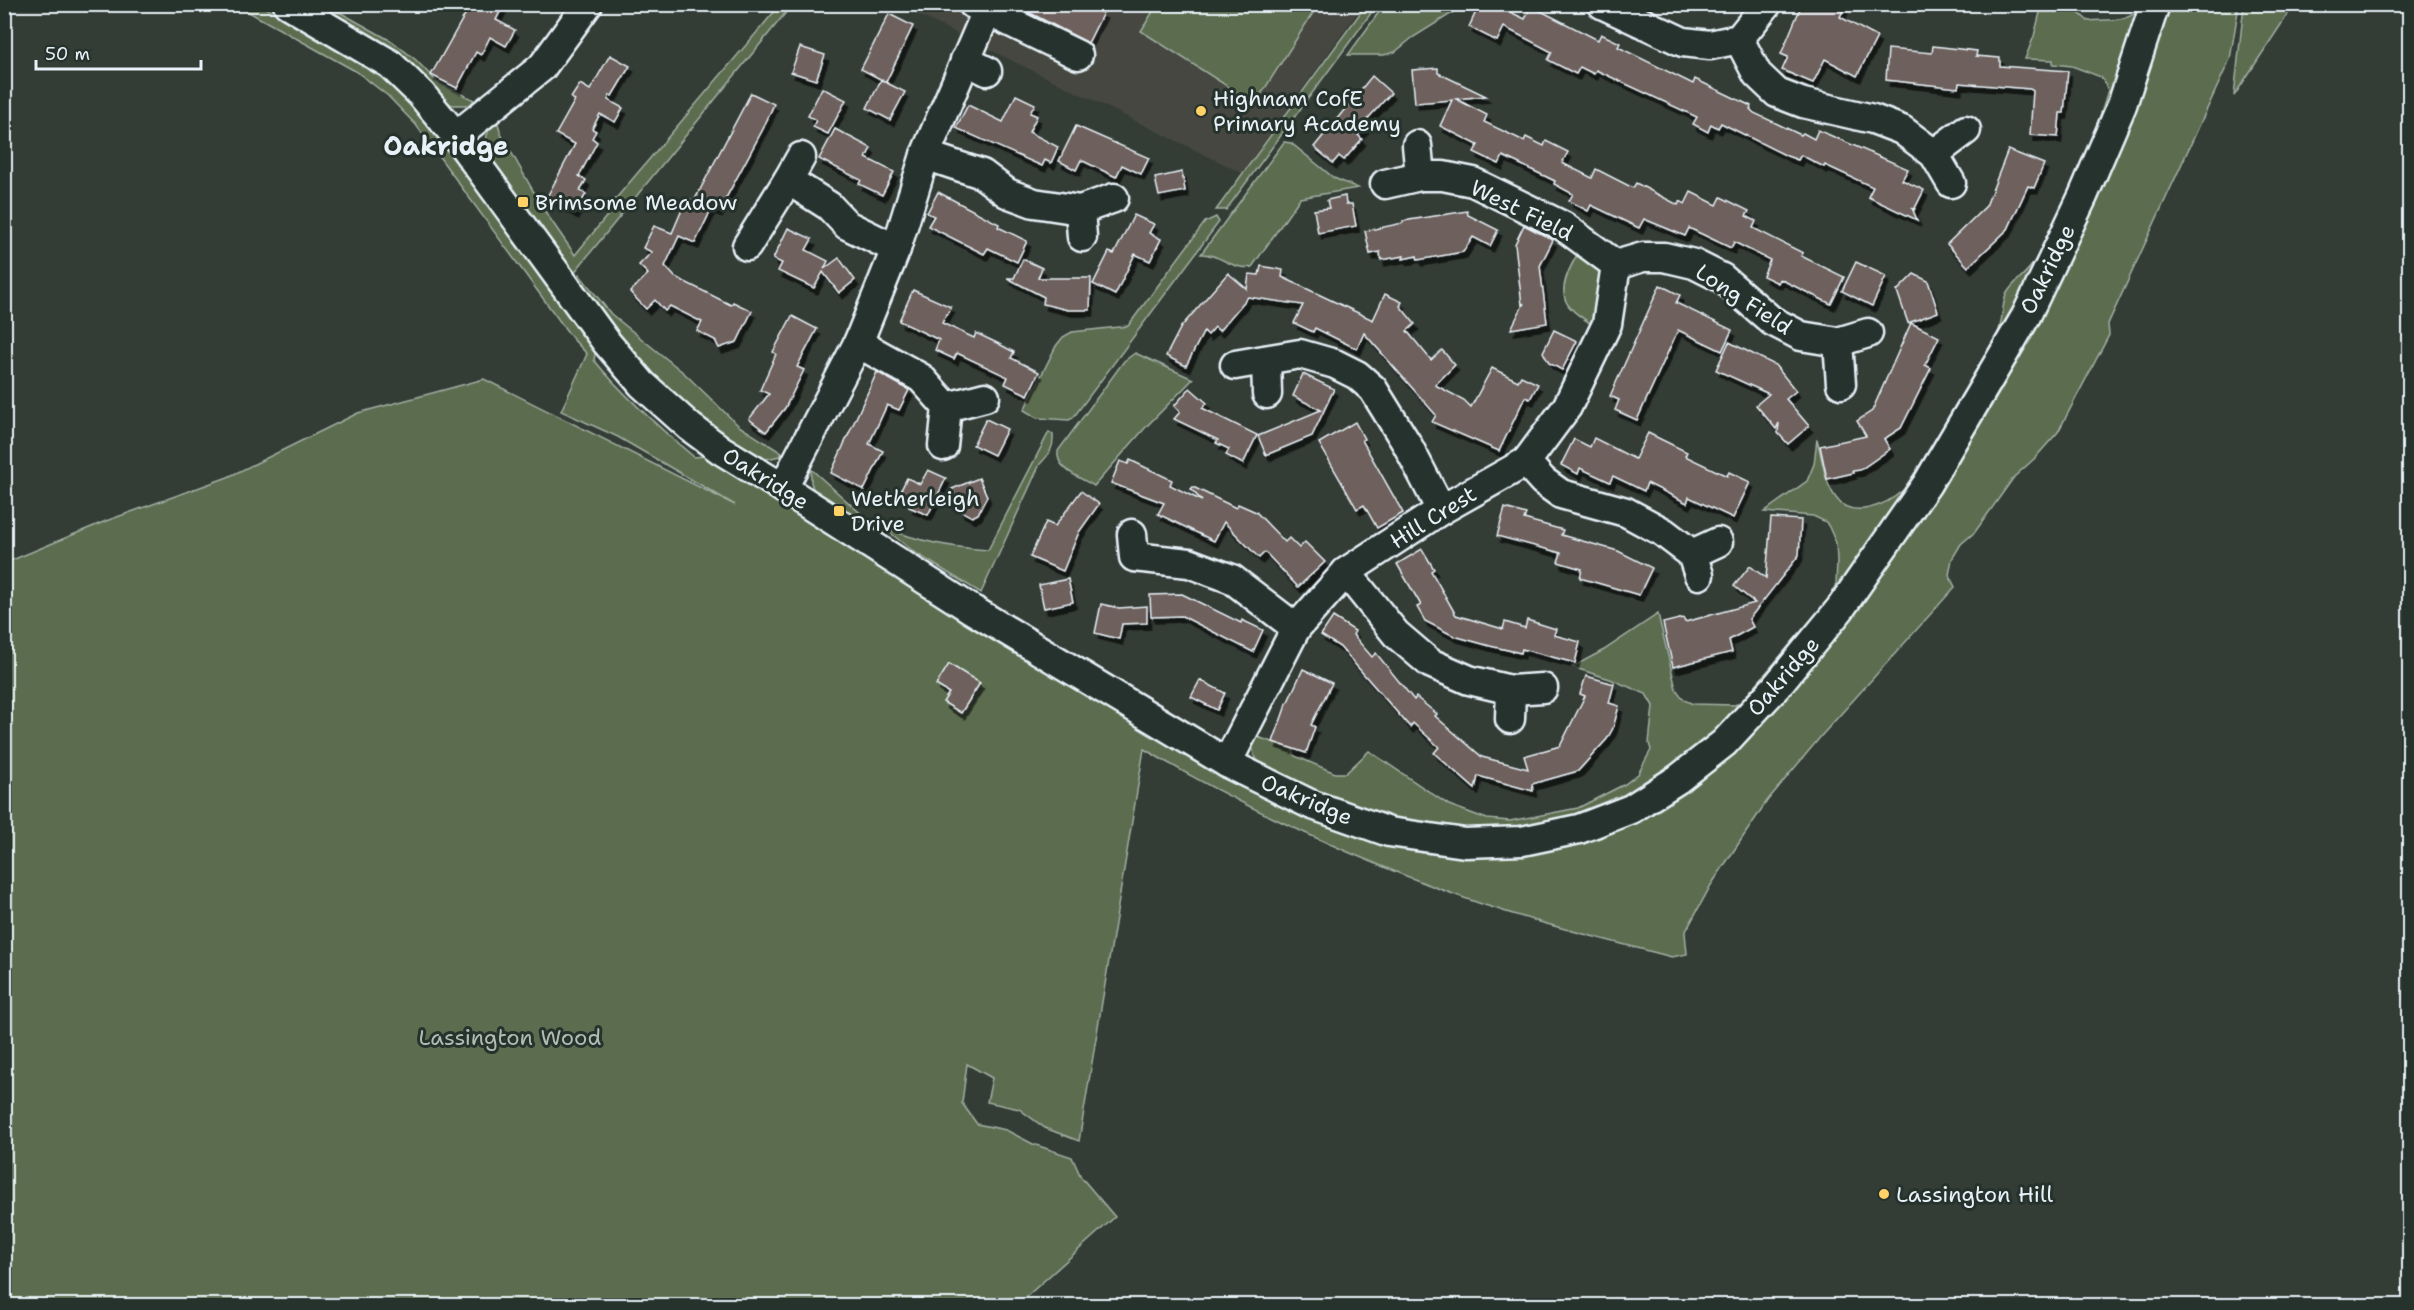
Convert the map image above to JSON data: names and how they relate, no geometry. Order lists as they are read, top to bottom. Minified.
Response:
{"streets":{"street":["West Field","Oakridge","Long Field","Hill Crest"]},"crossings":[["West Field","Long Field"],["West Field","Hill Crest"],["Oakridge","Hill Crest"],["Long Field","Hill Crest"]],"districts":["Oakridge"],"parks":["Lassington Wood"],"places":{"other":["Highnam CofE Primary Academy","Lassington Hill"],"transit":["Brimsome Meadow","Wetherleigh Drive"]},"scale_bar":"50 m"}
